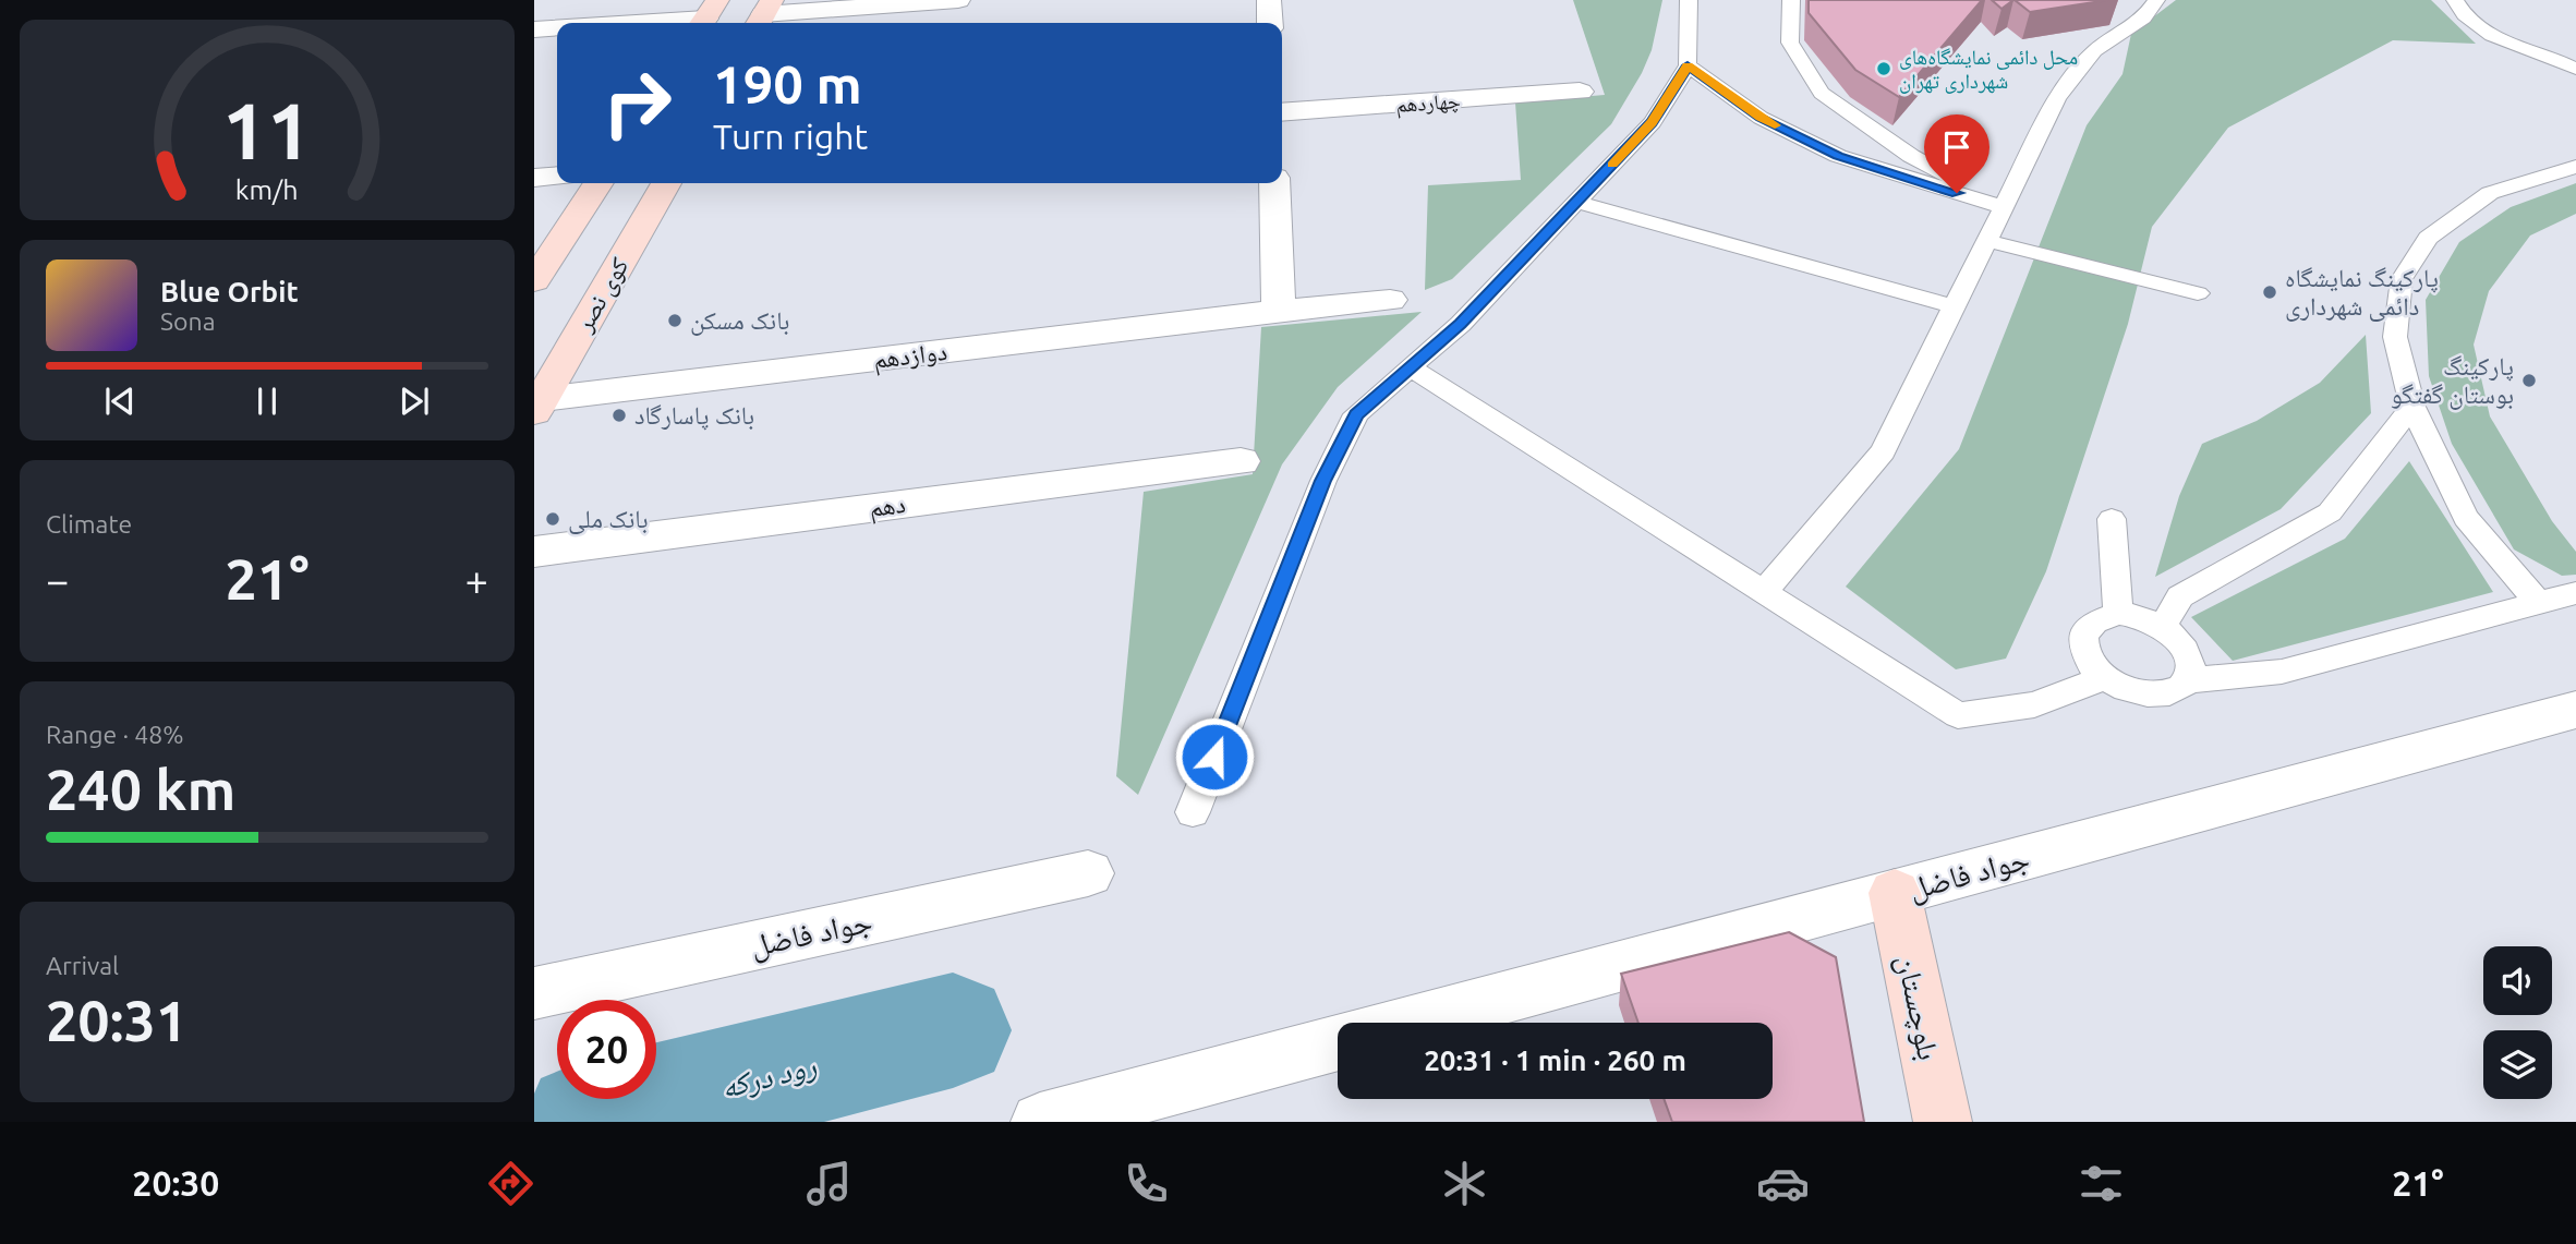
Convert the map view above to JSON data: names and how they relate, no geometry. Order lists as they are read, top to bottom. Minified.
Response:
{"streets":{"main road":["کوی نصر","بلوچستان"],"street":["چهاردهم","دوازدهم","دهم","جواد فاضل"]},"crossings":[["کوی نصر","دوازدهم"],["جواد فاضل","بلوچستان"]],"water":["رود درکه"],"places":["محل دائمی نمایشگاه‌های شهرداری تهران","پارکینگ نمایشگاه دائمی شهرداری","بانک مسکن","پارکینگ بوستان گفتگو","بانک پاسارگاد","بانک ملی"],"page":{"turn":["190 m","Turn right"],"song":["Blue Orbit","Sona"],"tile":["Climate",["Range · 48%","240 km"],["Arrival","20:31"]],"heat":["−","21°","+"],"limit":"20","trip":"20:31 · 1 min · 260 m","tabs":["20:30","21°"],"gauge":["11","km/h"]}}
